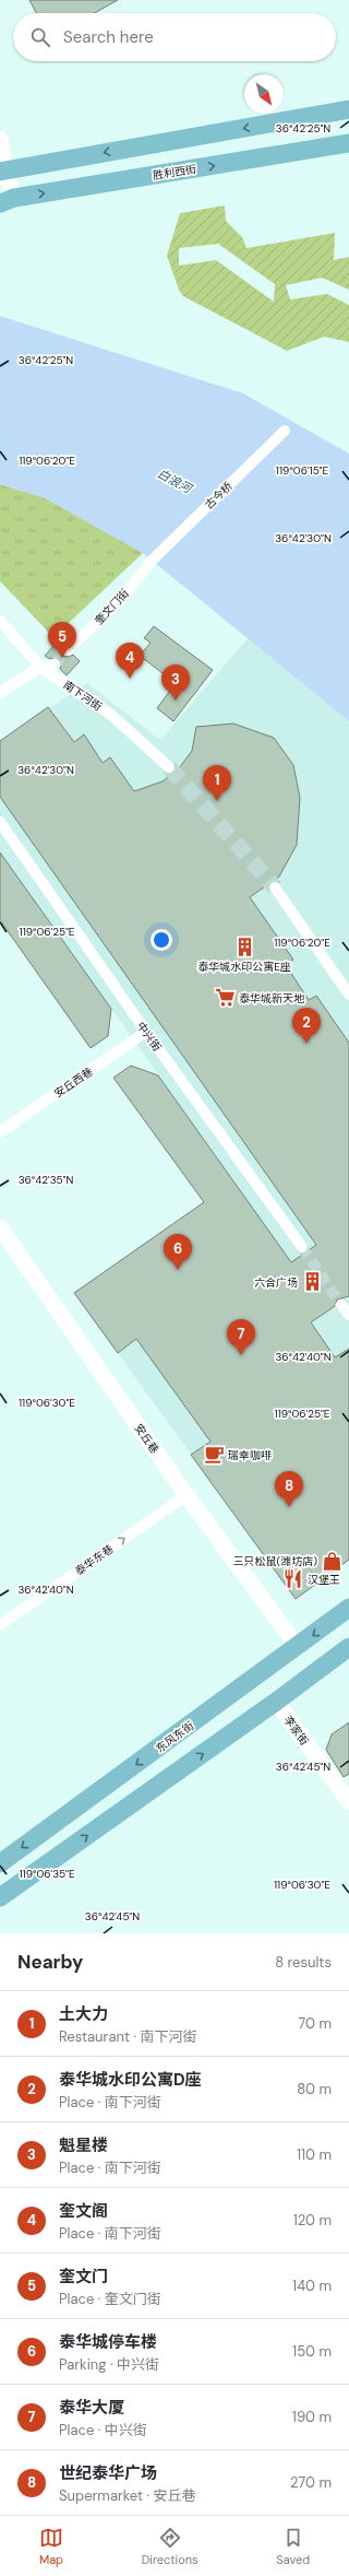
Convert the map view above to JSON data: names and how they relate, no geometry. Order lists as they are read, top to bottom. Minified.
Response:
{"streets":{"main road":["胜利西街","东风东街"],"street":["古今桥","奎文门街","南下河街","中兴街","安丘西巷","安丘巷","泰华东巷","李家街"]},"crossings":[["古今桥","奎文门街"],["中兴街","安丘西巷"],["安丘巷","泰华东巷"],["安丘巷","东风东街"]],"one_way":["泰华东巷"],"water":["白浪河"],"places":{"building":["泰华城水印公寓E座","六合广场"],"supermarket":["泰华城新天地"],"cafe":["瑞幸咖啡"],"shop":["三只松鼠(潍坊店)"],"restaurant":["汉堡王"]},"north":"bottom right","page":{"search":"Search here","pins":["5","4","3","1","2","6","7","8"],"heading":["Nearby","8 results"],"list":[{"mark":"1","name":"土大力","note":"Restaurant · 南下河街","value":"70 m"},{"mark":"2","name":"泰华城水印公寓D座","note":"Place · 南下河街","value":"80 m"},{"mark":"3","name":"魁星楼","note":"Place · 南下河街","value":"110 m"},{"mark":"4","name":"奎文阁","note":"Place · 南下河街","value":"120 m"},{"mark":"5","name":"奎文门","note":"Place · 奎文门街","value":"140 m"},{"mark":"6","name":"泰华城停车楼","note":"Parking · 中兴街","value":"150 m"},{"mark":"7","name":"泰华大厦","note":"Place · 中兴街","value":"190 m"},{"mark":"8","name":"世纪泰华广场","note":"Supermarket · 安丘巷","value":"270 m"}],"nav":["Map","Directions","Saved"]},"coordinates":["36°42'25\"N","119°06'20\"E","119°06'15\"E","36°42'30\"N","119°06'25\"E","36°42'35\"N","36°42'40\"N","119°06'30\"E","36°42'45\"N","119°06'35\"E"]}
